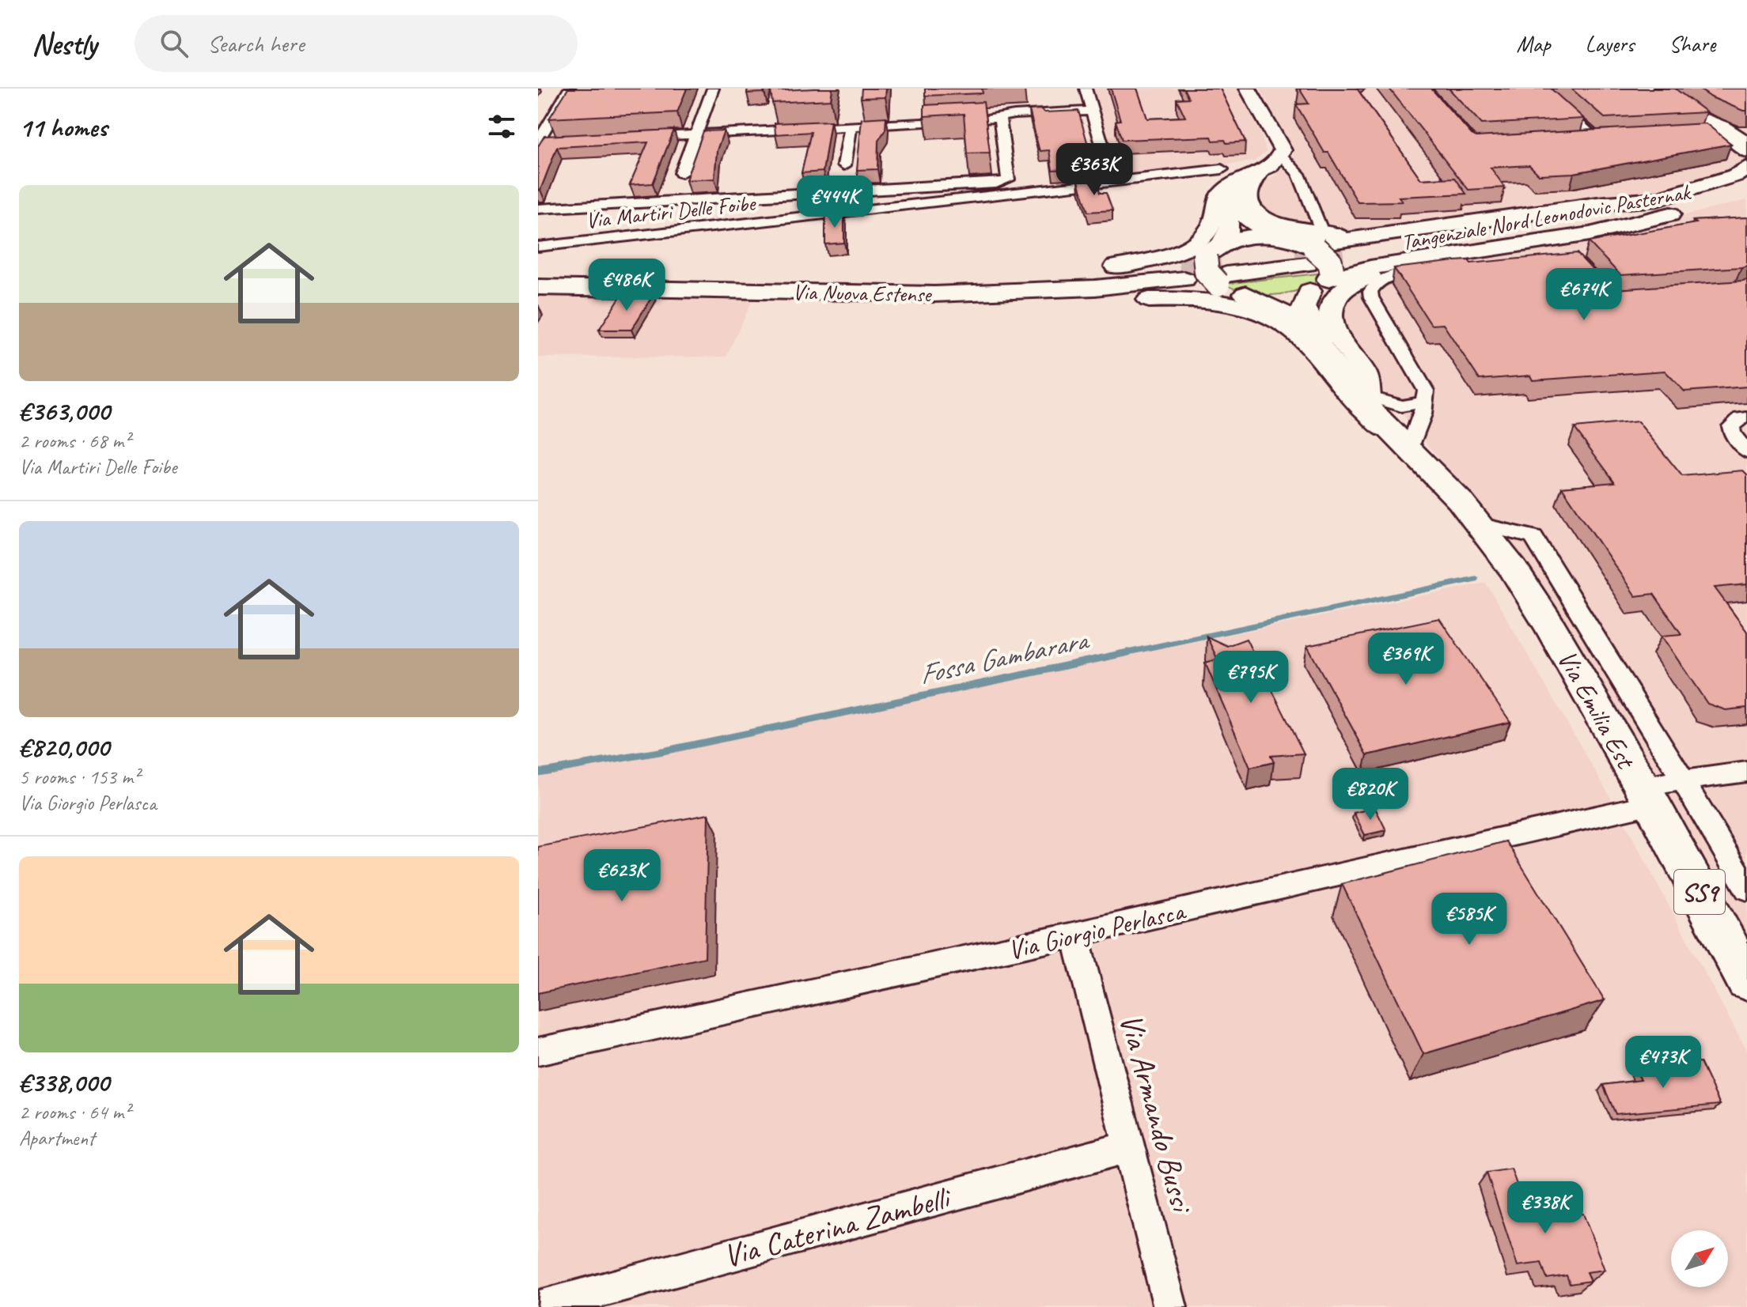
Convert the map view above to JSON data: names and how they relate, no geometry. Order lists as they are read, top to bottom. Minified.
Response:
{"streets":{"main road":["Tangenziale Nord Leonodovic Pasternak","Via Nuova Estense","Via Emilia Est","SS9"],"street":["Via Martiri Delle Foibe","Via Giorgio Perlasca","Via Armando Bussi","Via Caterina Zambelli"]},"crossings":[["Via Emilia Est","Via Giorgio Perlasca"],["Via Giorgio Perlasca","Via Armando Bussi"],["Via Armando Bussi","Via Caterina Zambelli"]],"water":["Fossa Gambarara"],"north":"top right","page":{"header":"Nestly","search":"Search here","nav":["Map","Layers","Share"],"heading":"11 homes","price":["€363K","€444K","€486K","€674K","€369K","€795K","€820K","€623K","€585K","€473K","€338K"],"list":[{"name":"€363,000","note":"2 rooms · 68 m² · Via Martiri Delle Foibe"},{"name":"€820,000","note":"5 rooms · 153 m² · Via Giorgio Perlasca"},{"name":"€338,000","note":"2 rooms · 64 m² · Apartment"}]}}
